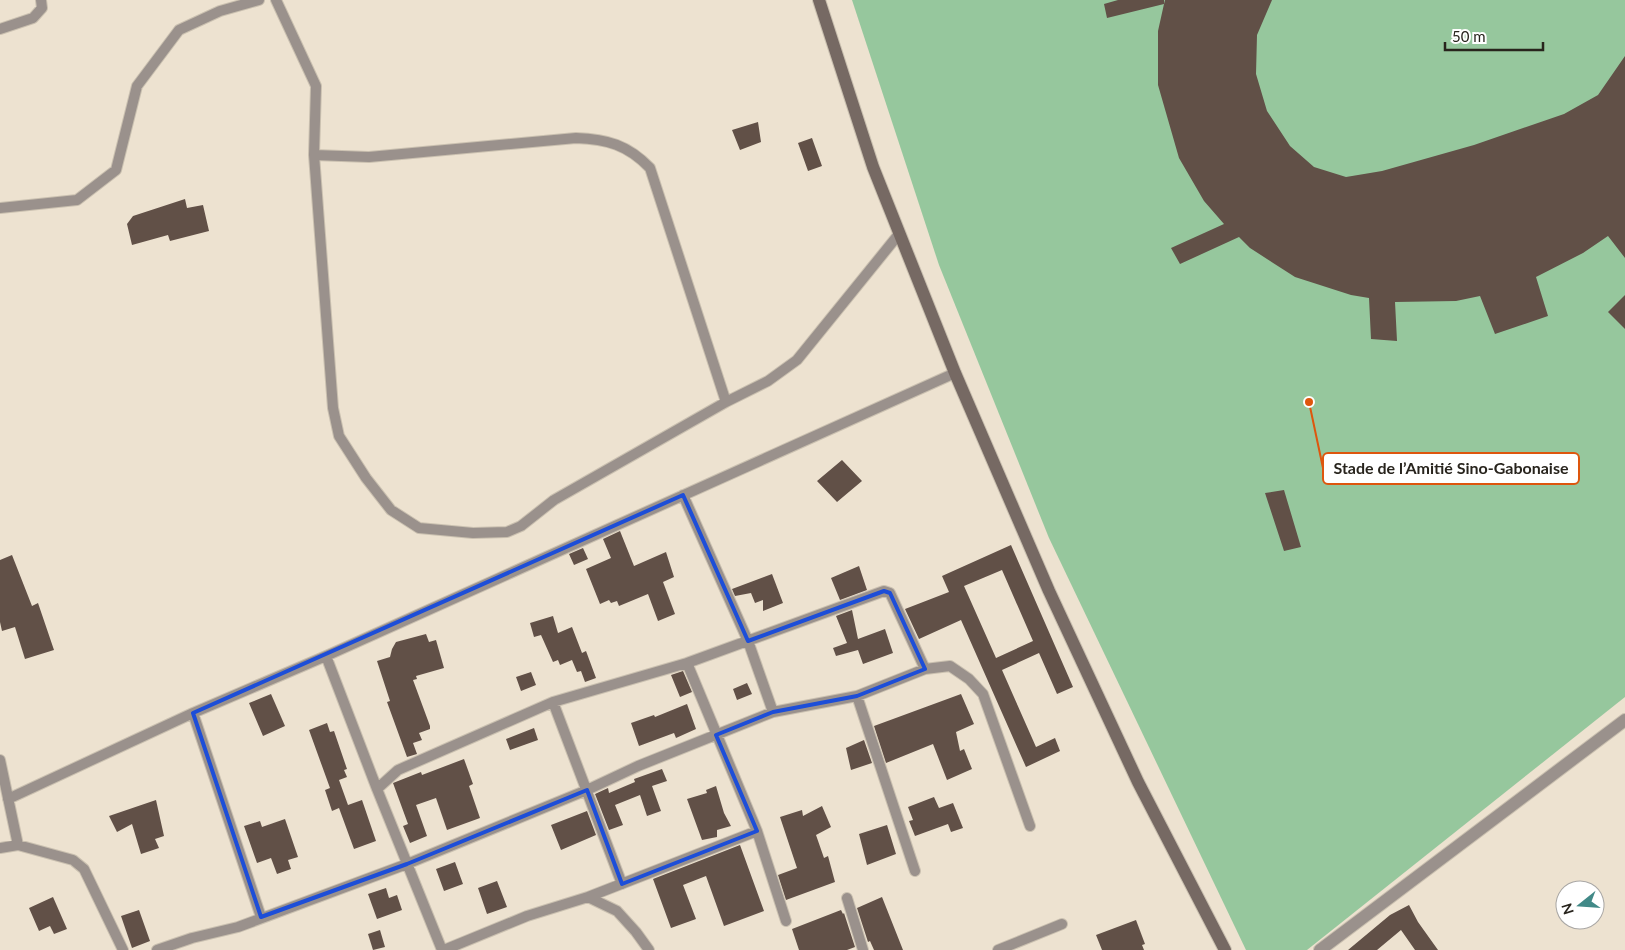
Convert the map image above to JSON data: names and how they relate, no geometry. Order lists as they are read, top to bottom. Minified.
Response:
{"places":["Stade de l’Amitié Sino-Gabonaise"],"scale_bar":"50 m","north":"left"}
